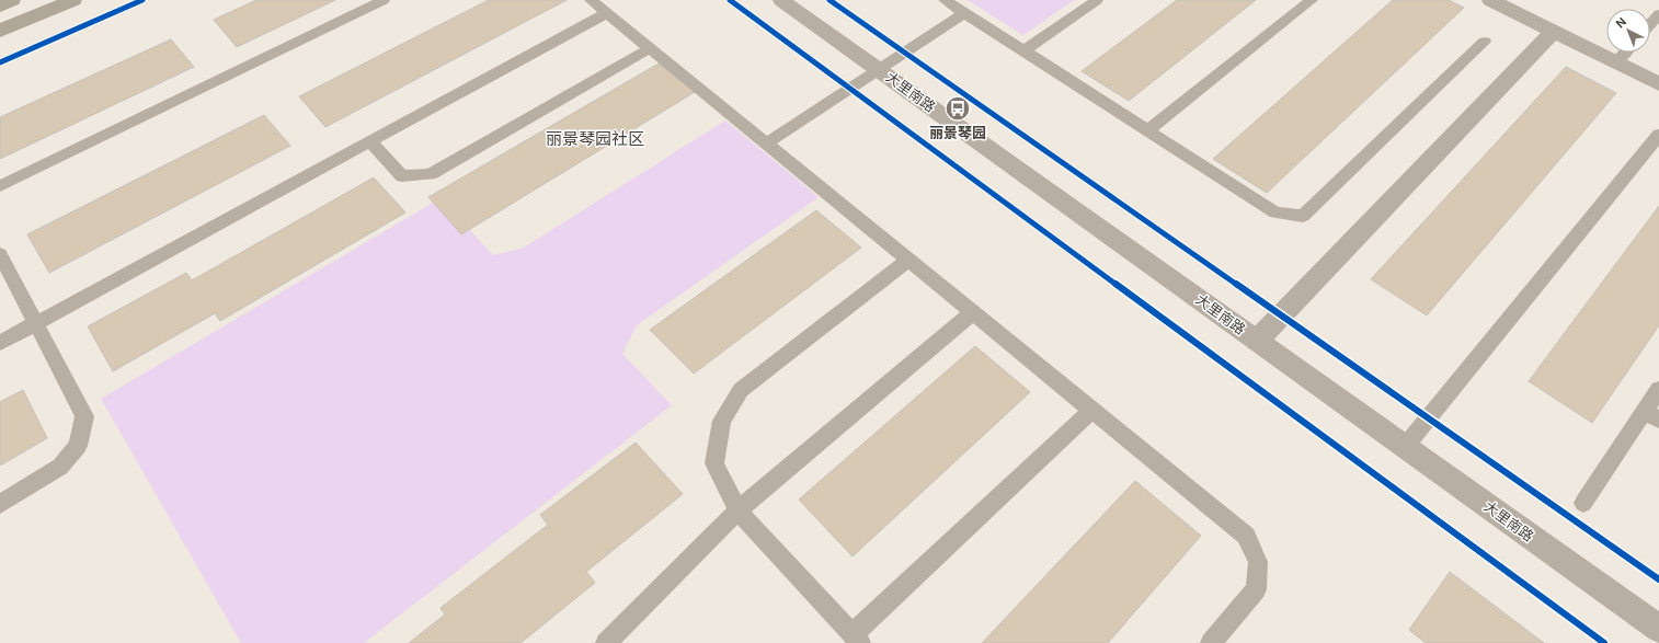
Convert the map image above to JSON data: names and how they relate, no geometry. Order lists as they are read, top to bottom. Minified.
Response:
{"streets":{"street":["大里南路"]},"districts":["丽景琴园社区"],"places":{"bus stop":["丽景琴园"]},"north":"top left"}
